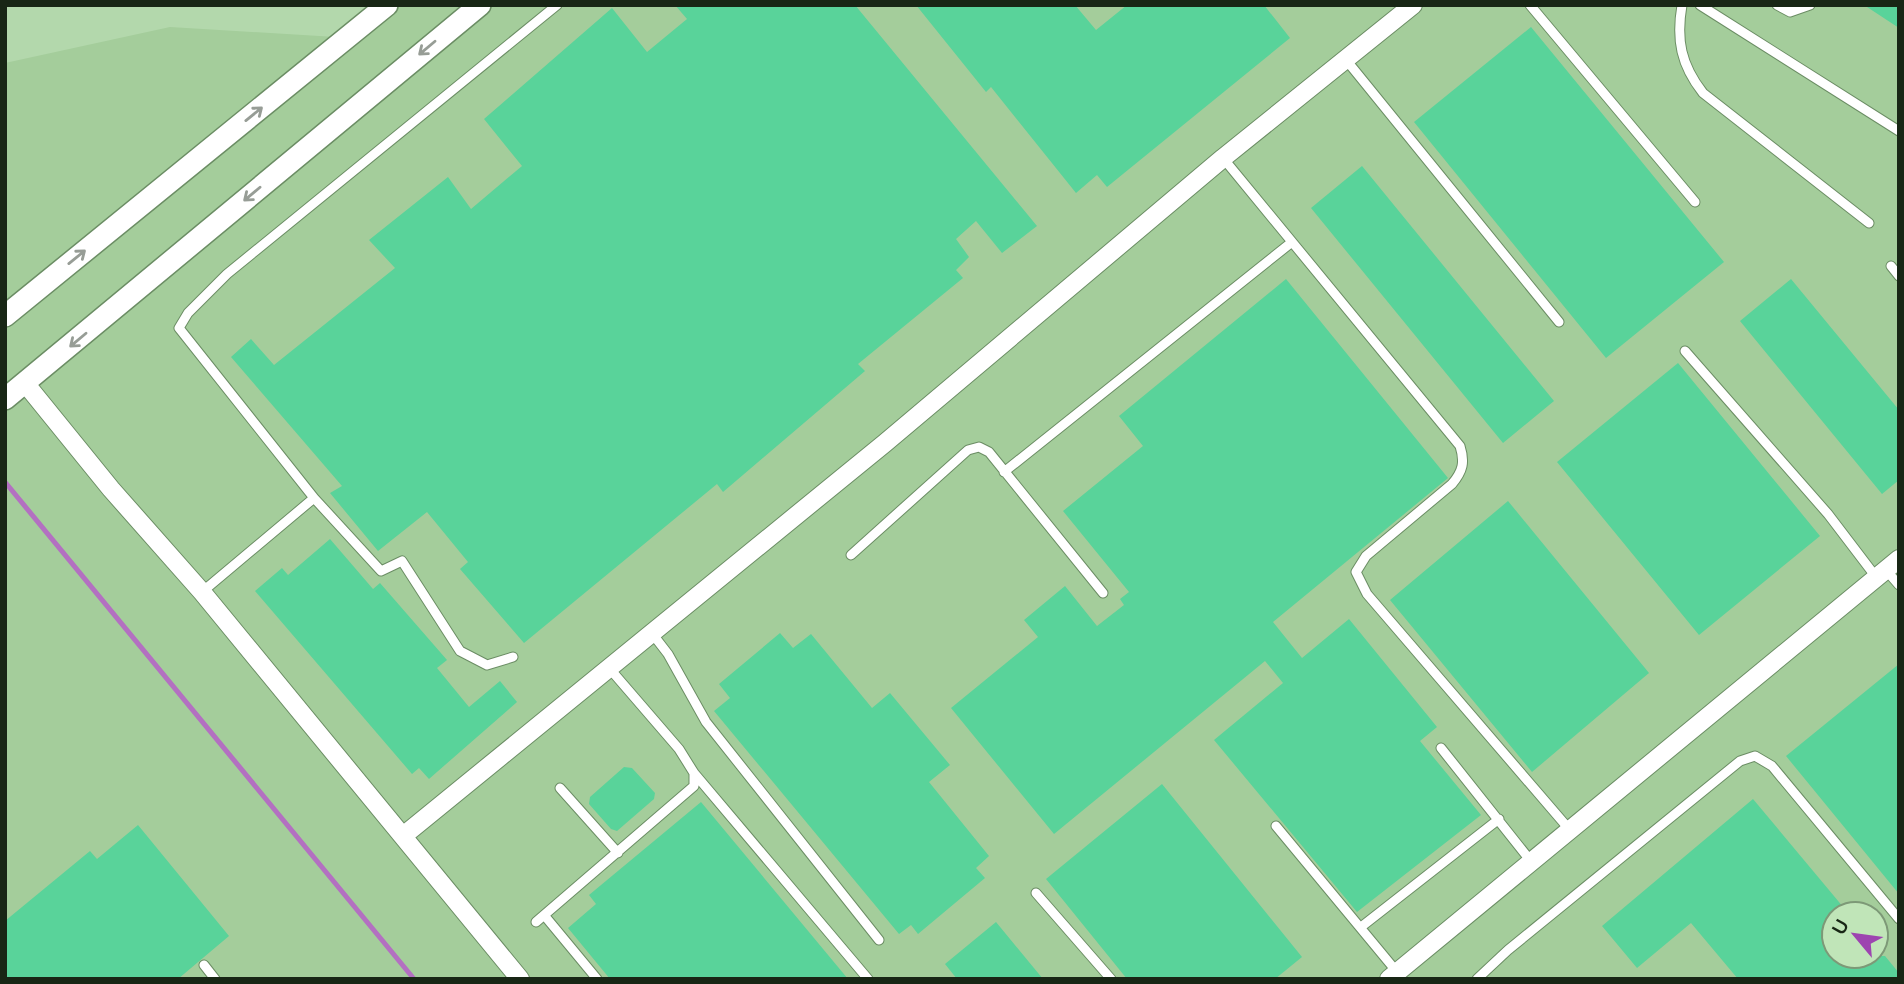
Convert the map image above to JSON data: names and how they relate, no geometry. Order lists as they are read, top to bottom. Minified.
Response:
{"north":"top left"}
